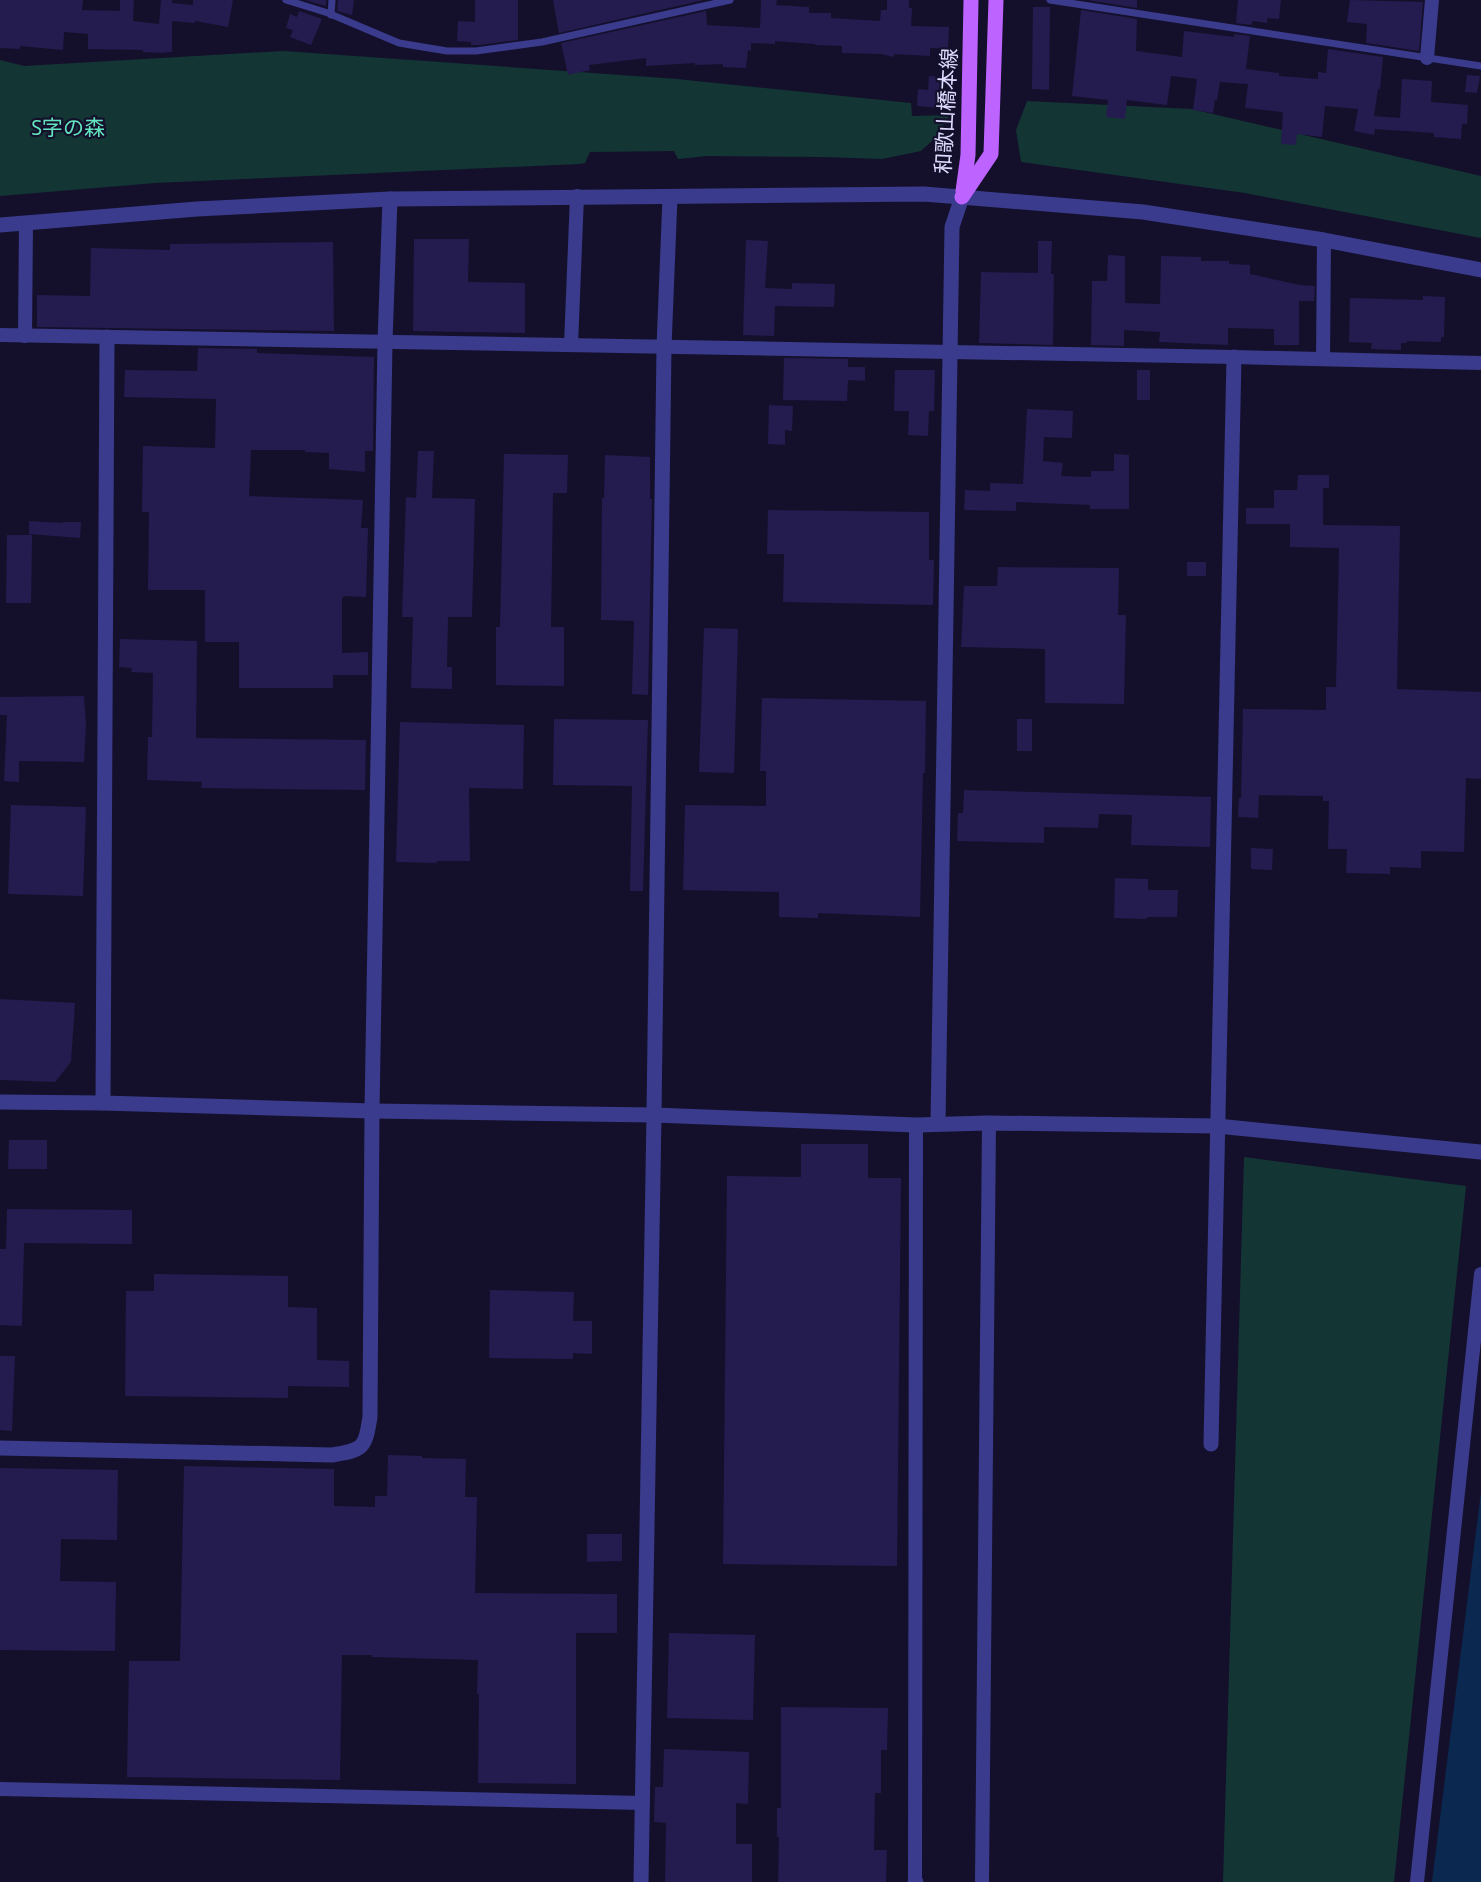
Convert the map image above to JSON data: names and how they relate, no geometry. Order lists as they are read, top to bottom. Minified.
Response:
{"streets":{"main road":["和歌山橋本線"]},"parks":["S字の森"]}
